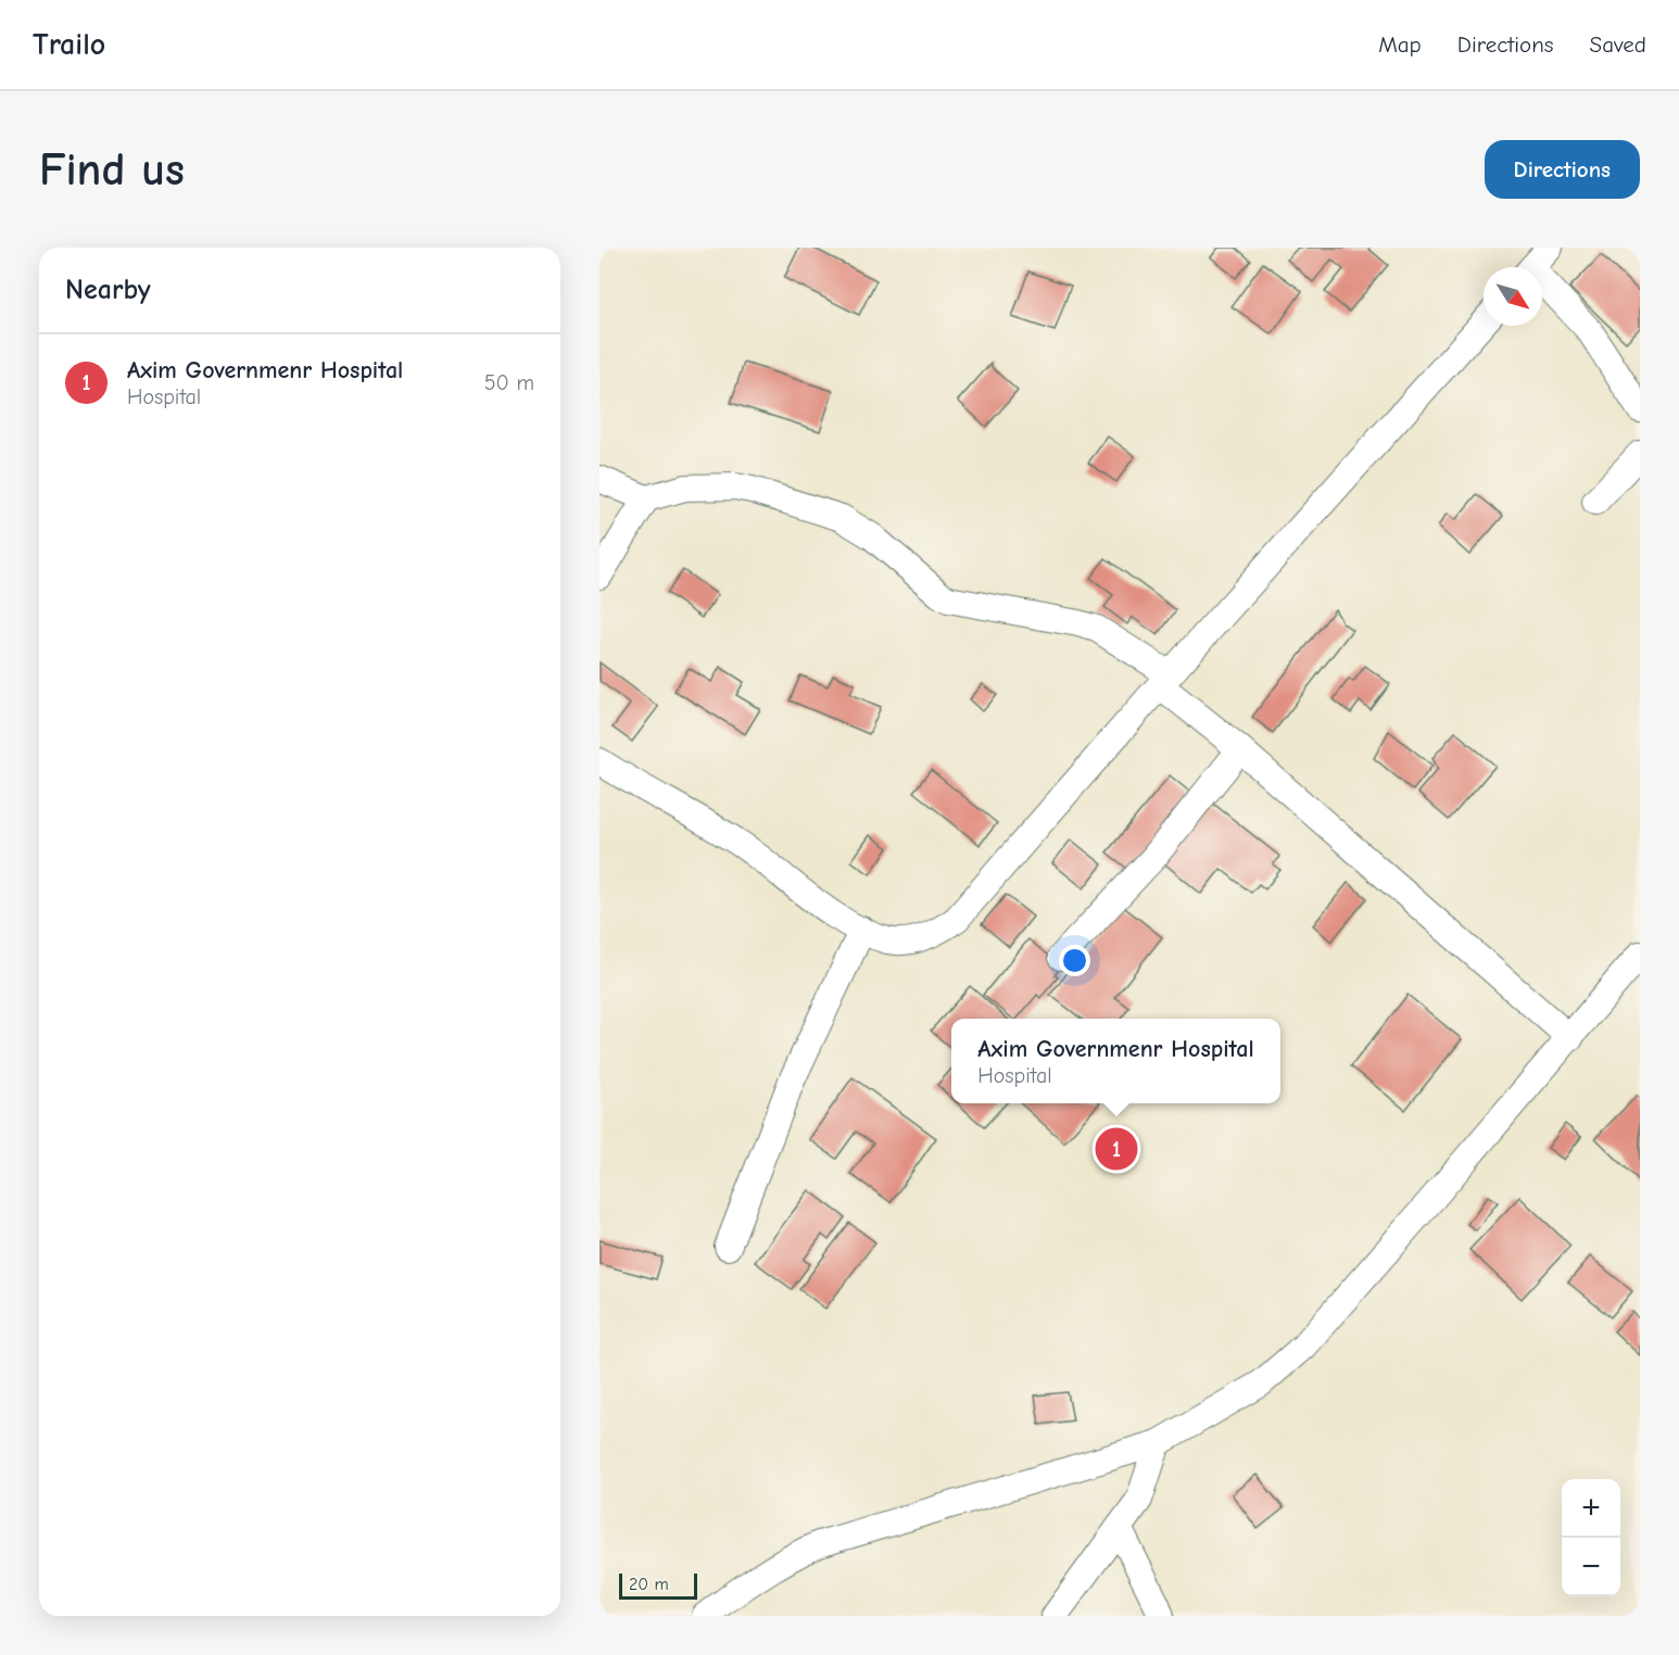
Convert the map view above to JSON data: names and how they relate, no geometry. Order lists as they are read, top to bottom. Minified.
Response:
{"scale_bar":"20 m","north":"bottom right","page":{"header":"Trailo","nav":["Map","Directions","Saved"],"buttons":"Directions","title":"Find us","heading":"Nearby","list":[{"mark":"1","name":"Axim Governmenr Hospital","note":"Hospital","value":"50 m"}],"popup":["Axim Governmenr Hospital","Hospital"],"pins":"1","map_buttons":["+","−"],"scale":"20 m"}}
